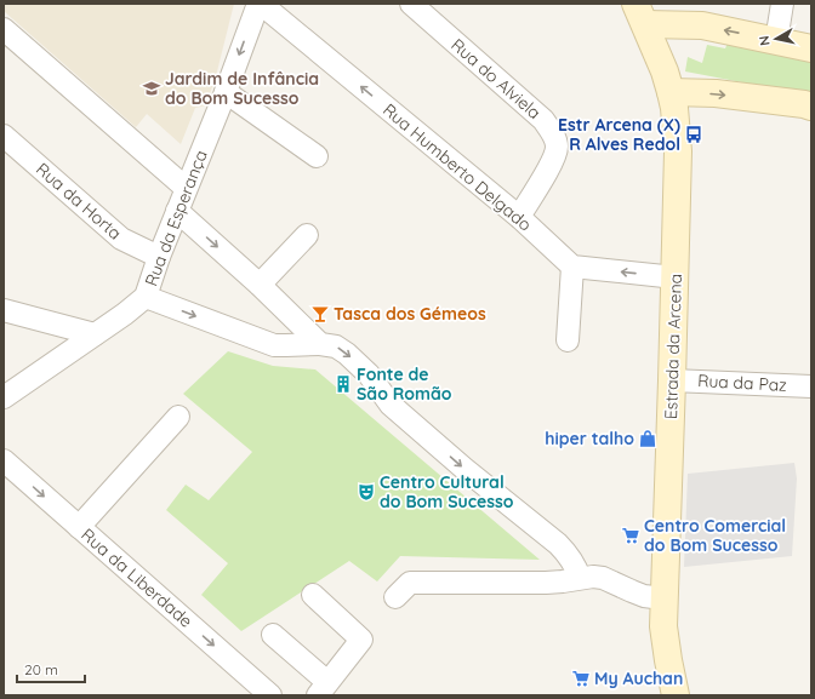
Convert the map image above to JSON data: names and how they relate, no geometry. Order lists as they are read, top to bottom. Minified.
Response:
{"streets":{"street":["Rua do Alviela","Rua Humberto Delgado","Rua da Horta","Rua da Esperança","Estrada da Arcena","Rua da Paz","Rua da Liberdade"]},"crossings":[["Rua do Alviela","Rua Humberto Delgado"],["Rua Humberto Delgado","Rua da Esperança"],["Rua da Horta","Rua da Esperança"],["Estrada da Arcena","Rua da Paz"]],"one_way":["Rua da Liberdade"],"places":{"school or university":["Jardim de Infância do Bom Sucesso"],"bus stop":["Estr Arcena (X) R Alves Redol"],"bar":["Tasca dos Gémeos"],"building":["Fonte de São Romão"],"shop":["hiper talho"],"theatre":["Centro Cultural do Bom Sucesso"],"supermarket":["Centro Comercial do Bom Sucesso","My Auchan"]},"scale_bar":"20 m","north":"left"}
